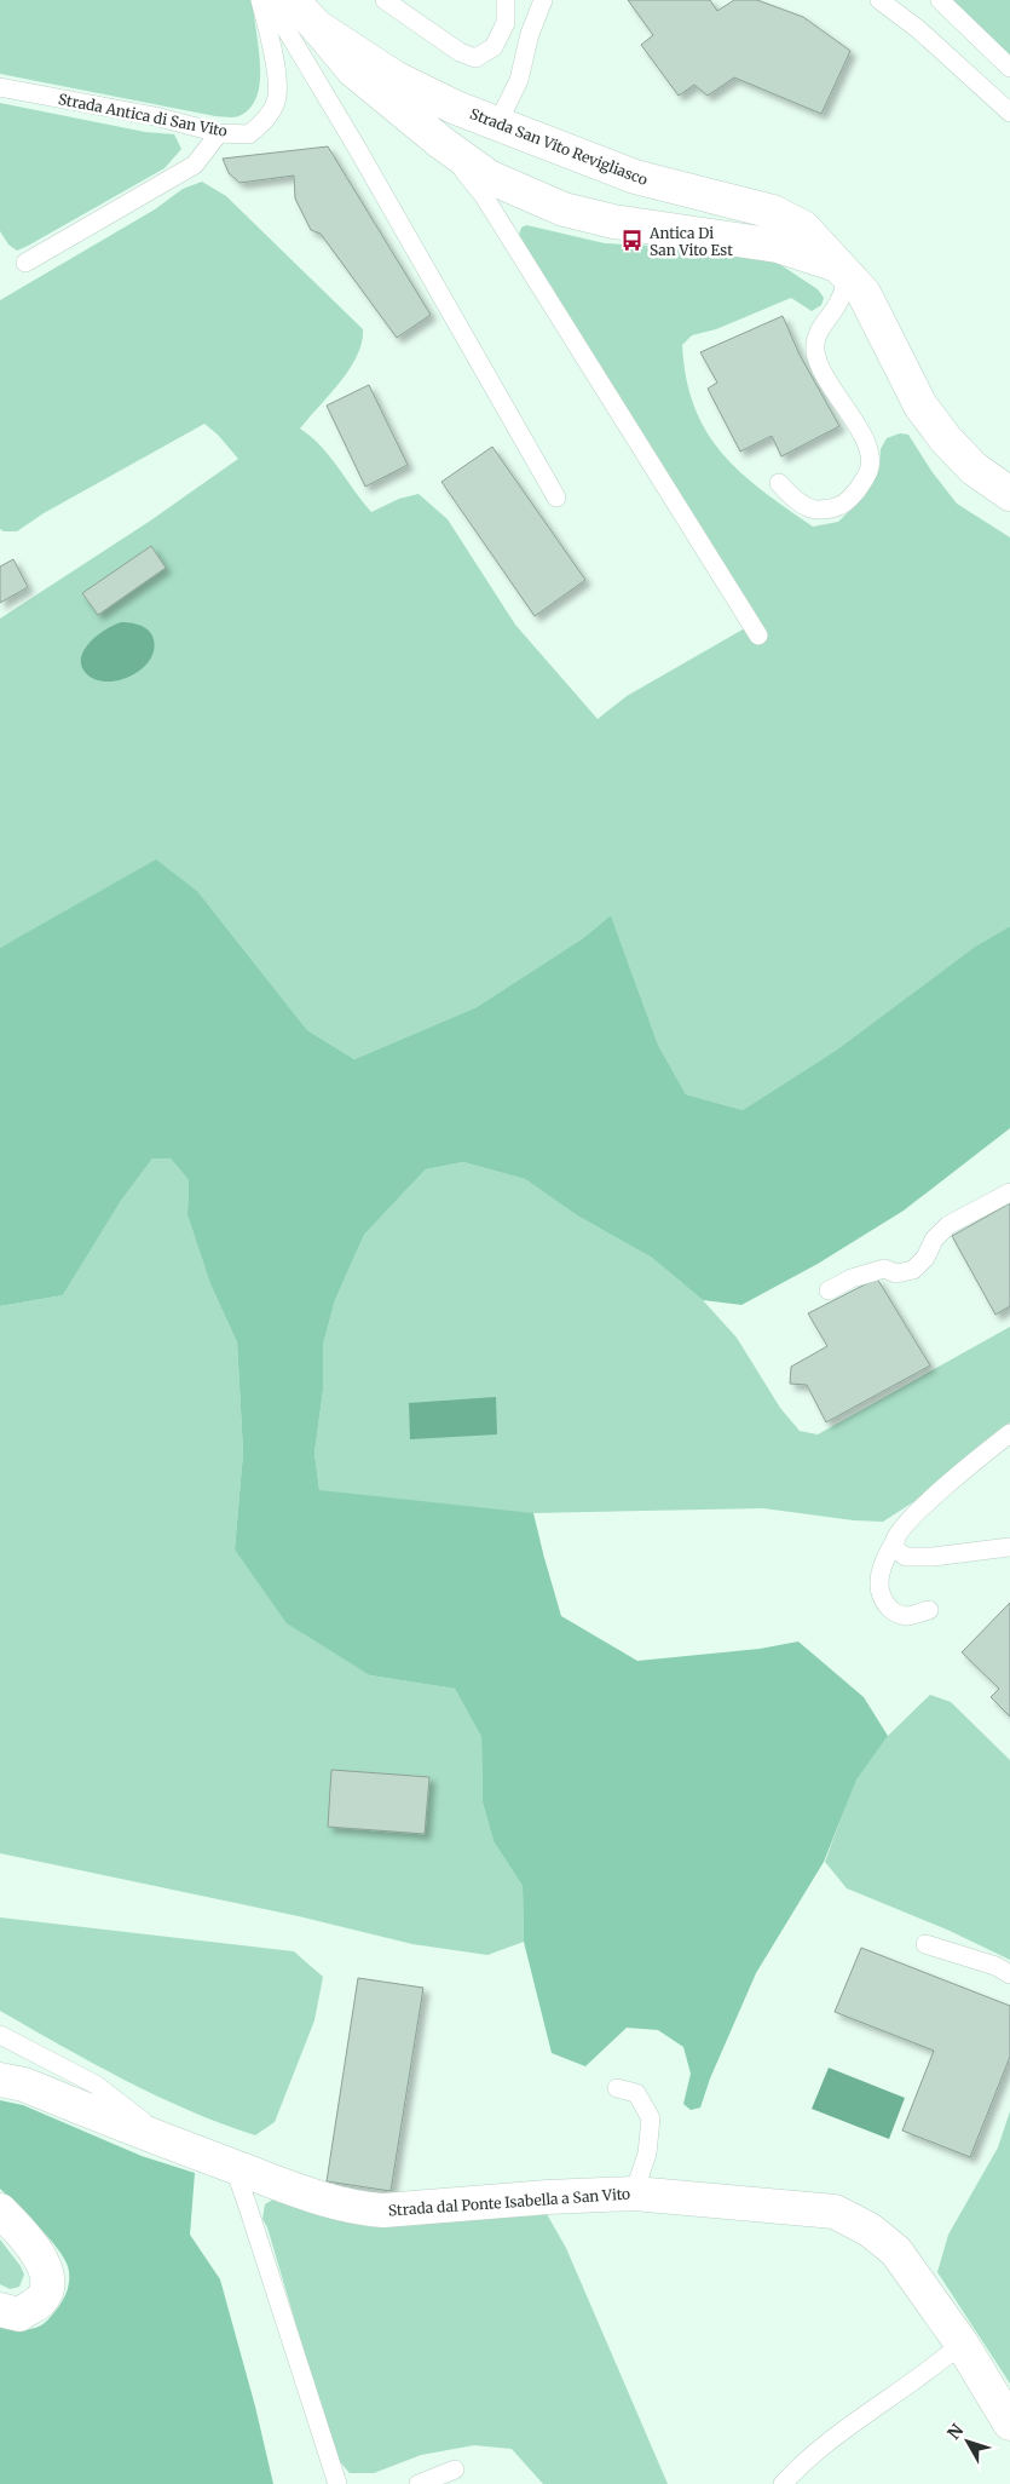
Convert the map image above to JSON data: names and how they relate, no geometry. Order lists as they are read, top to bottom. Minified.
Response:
{"streets":{"street":["Strada San Vito Revigliasco","Strada dal Ponte Isabella a San Vito"],"lane":["Strada Antica di San Vito"]},"places":{"bus stop":["Antica Di San Vito Est"]},"north":"top left"}
